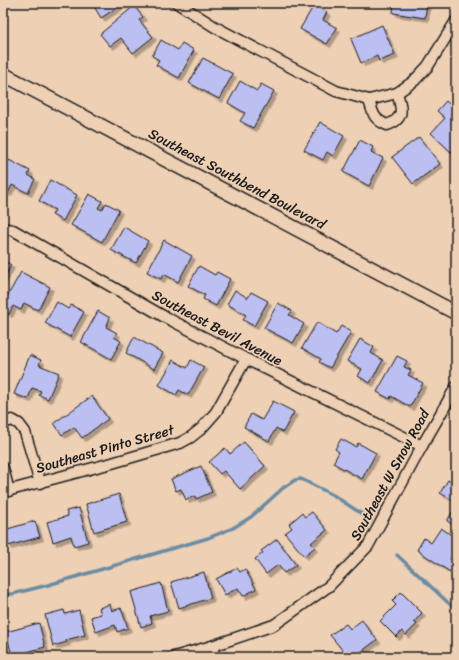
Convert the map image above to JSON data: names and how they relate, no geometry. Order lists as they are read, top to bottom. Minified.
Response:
{"streets":{"street":["Southeast Southbend Boulevard","Southeast Bevil Avenue","Southeast Pinto Street","Southeast W Snow Road"]},"crossings":[["Southeast Bevil Avenue","Southeast Pinto Street"],["Southeast Bevil Avenue","Southeast W Snow Road"]]}
